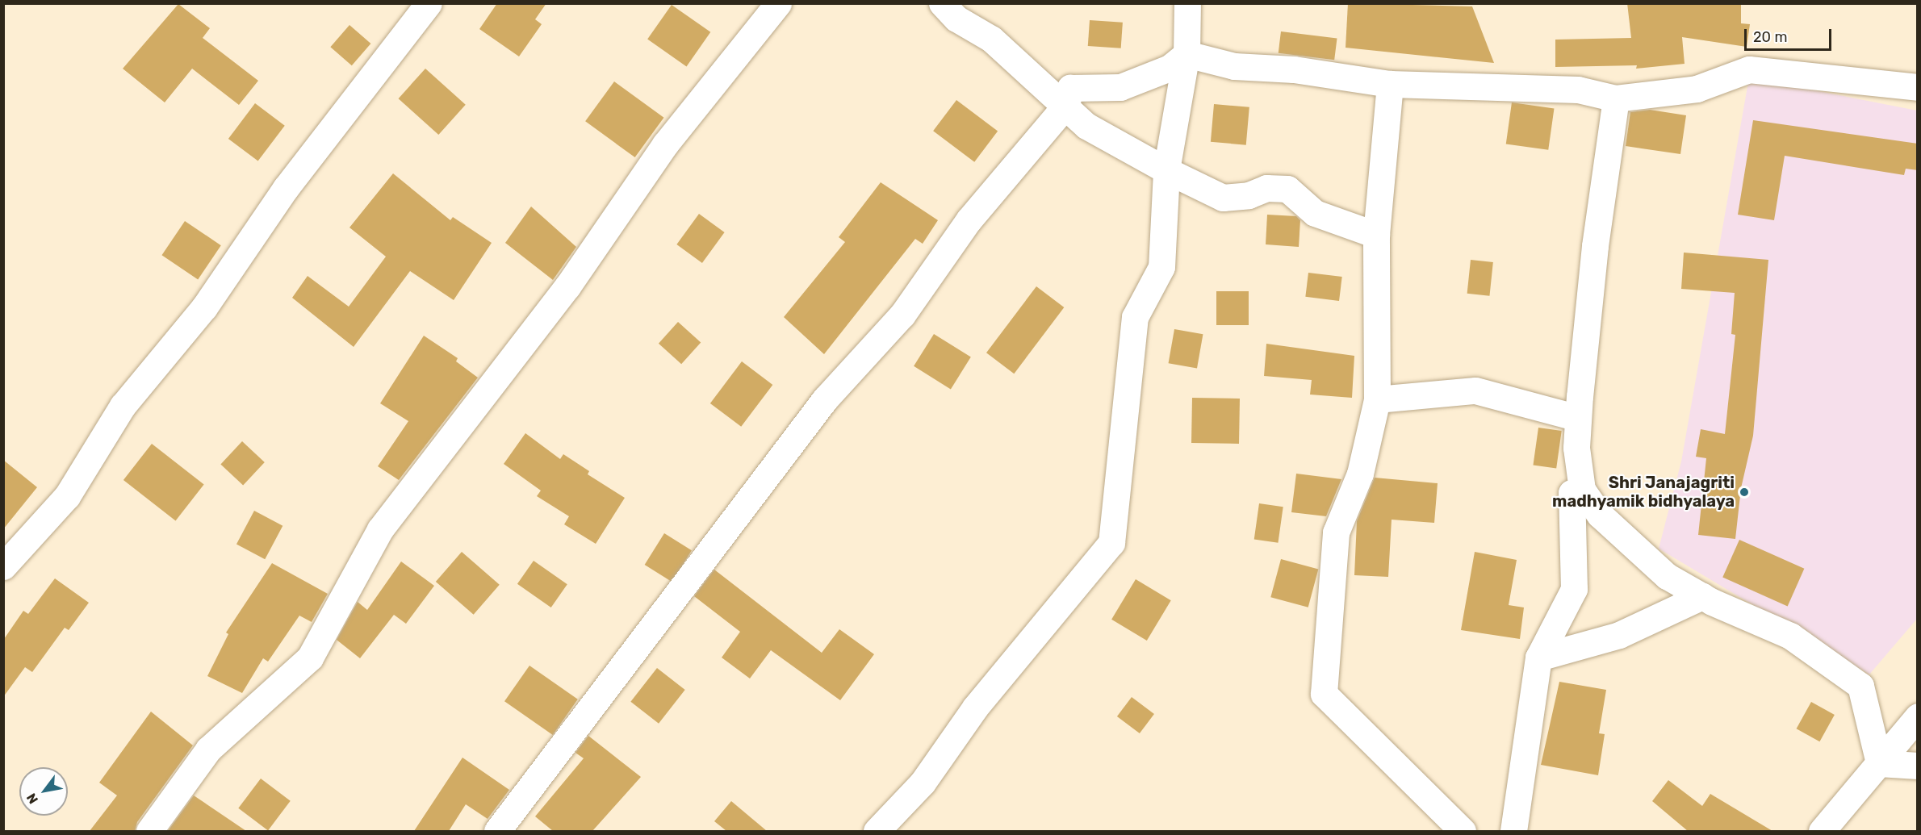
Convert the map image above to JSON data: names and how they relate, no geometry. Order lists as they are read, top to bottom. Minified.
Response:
{"places":["Shri Janajagriti madhyamik bidhyalaya"],"scale_bar":"20 m","north":"bottom left"}
